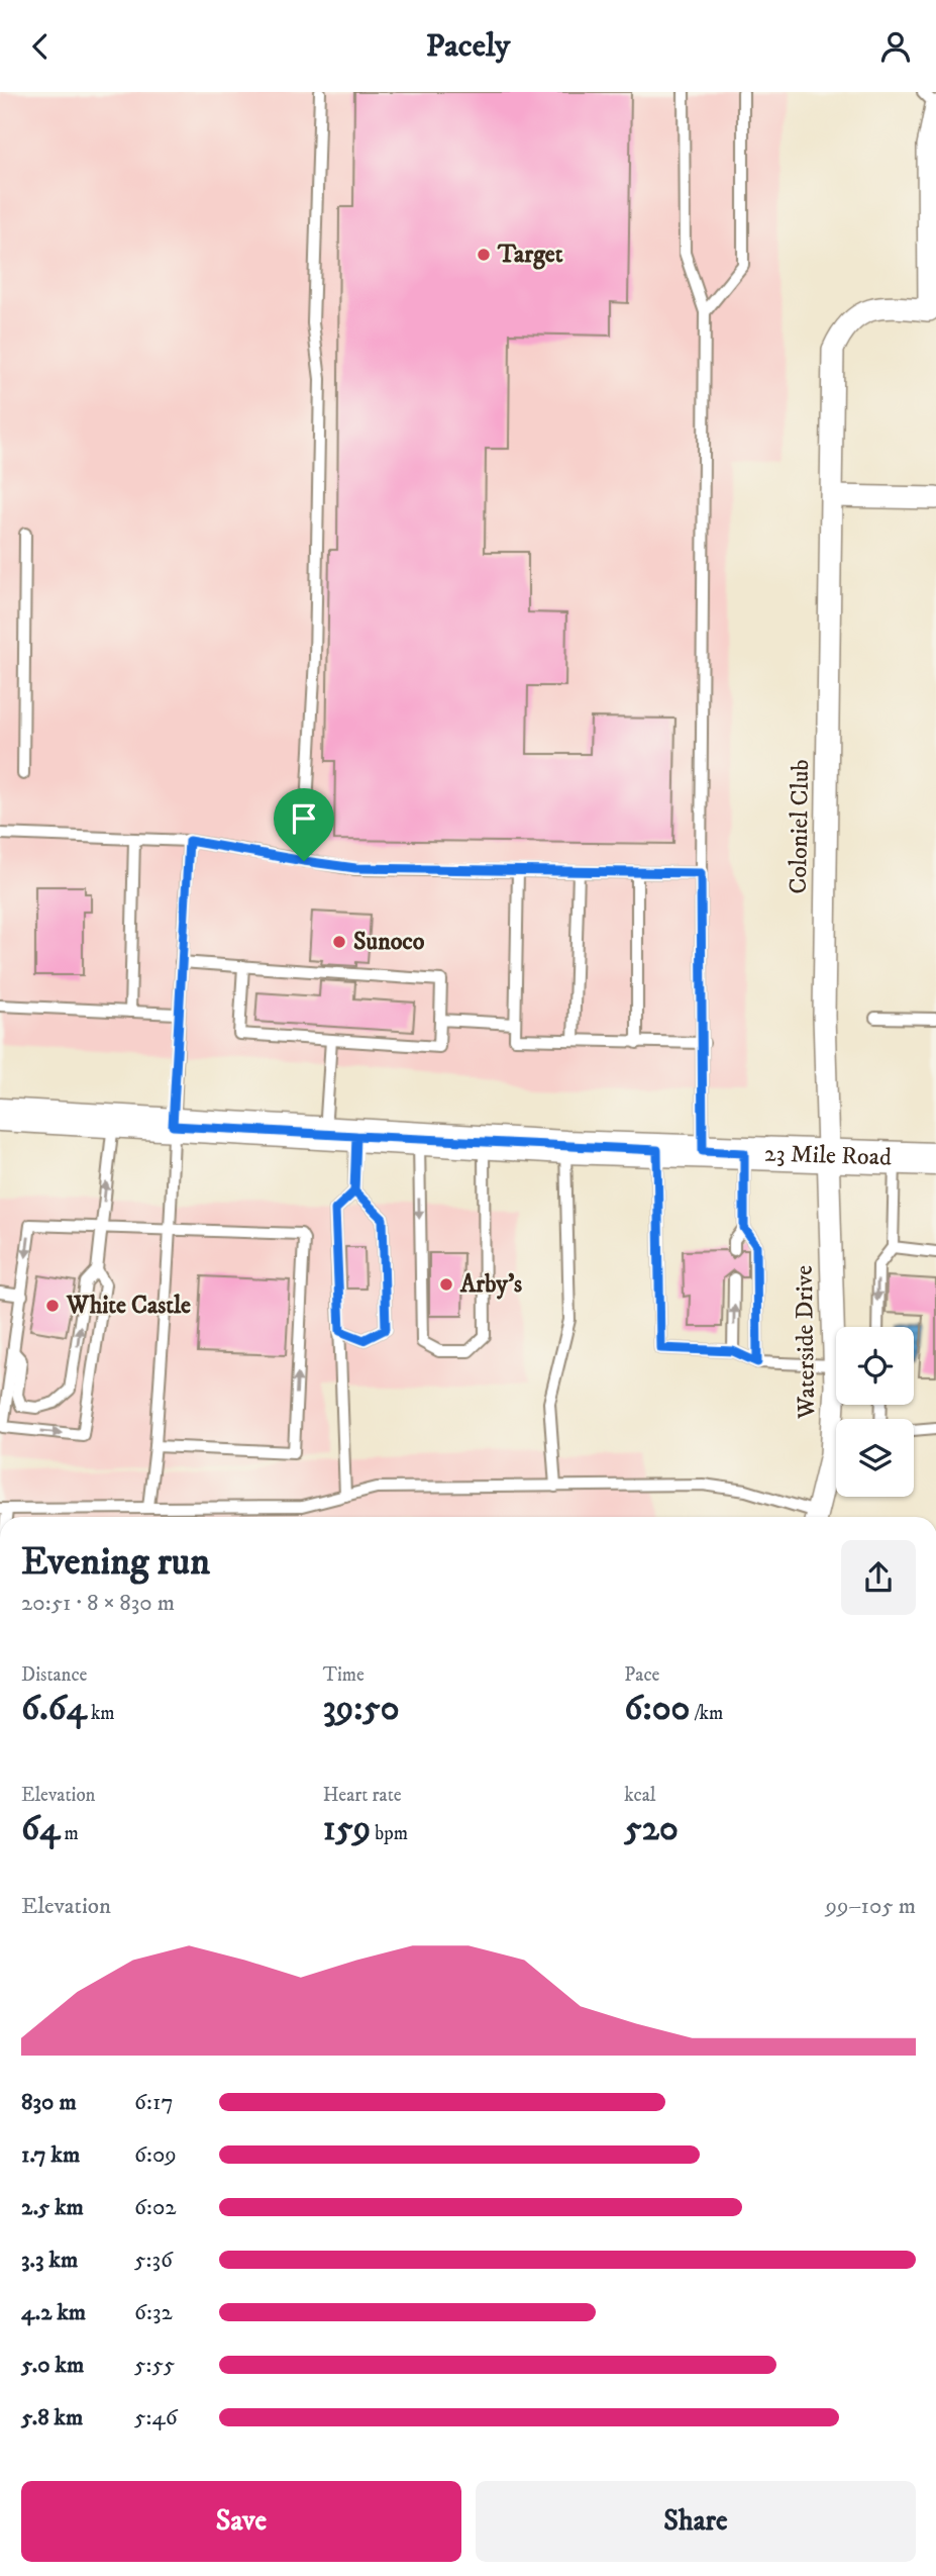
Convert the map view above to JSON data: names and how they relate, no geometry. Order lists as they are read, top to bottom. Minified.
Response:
{"streets":{"main road":["23 Mile Road"],"street":["Coloniel Club","Waterside Drive"]},"crossings":[["Coloniel Club","23 Mile Road"],["Coloniel Club","Waterside Drive"],["23 Mile Road","Waterside Drive"]],"places":["Target","Sunoco","Arby's","White Castle"],"page":{"header":"Pacely","heading":["Evening run","20:51 · 8 × 830 m"],"stats":[["Distance","6.64 km"],["Time","39:50"],["Pace","6:00 /km"],["Elevation","64 m"],["Heart rate","159 bpm"],["kcal","520"]],"chart":["Elevation","99–105 m"],"list":[{"name":"830 m","note":"6:17"},{"name":"1.7 km","note":"6:09"},{"name":"2.5 km","note":"6:02"},{"name":"3.3 km","note":"5:36"},{"name":"4.2 km","note":"6:32"},{"name":"5.0 km","note":"5:55"},{"name":"5.8 km","note":"5:46"}],"buttons":["Save","Share"]}}
